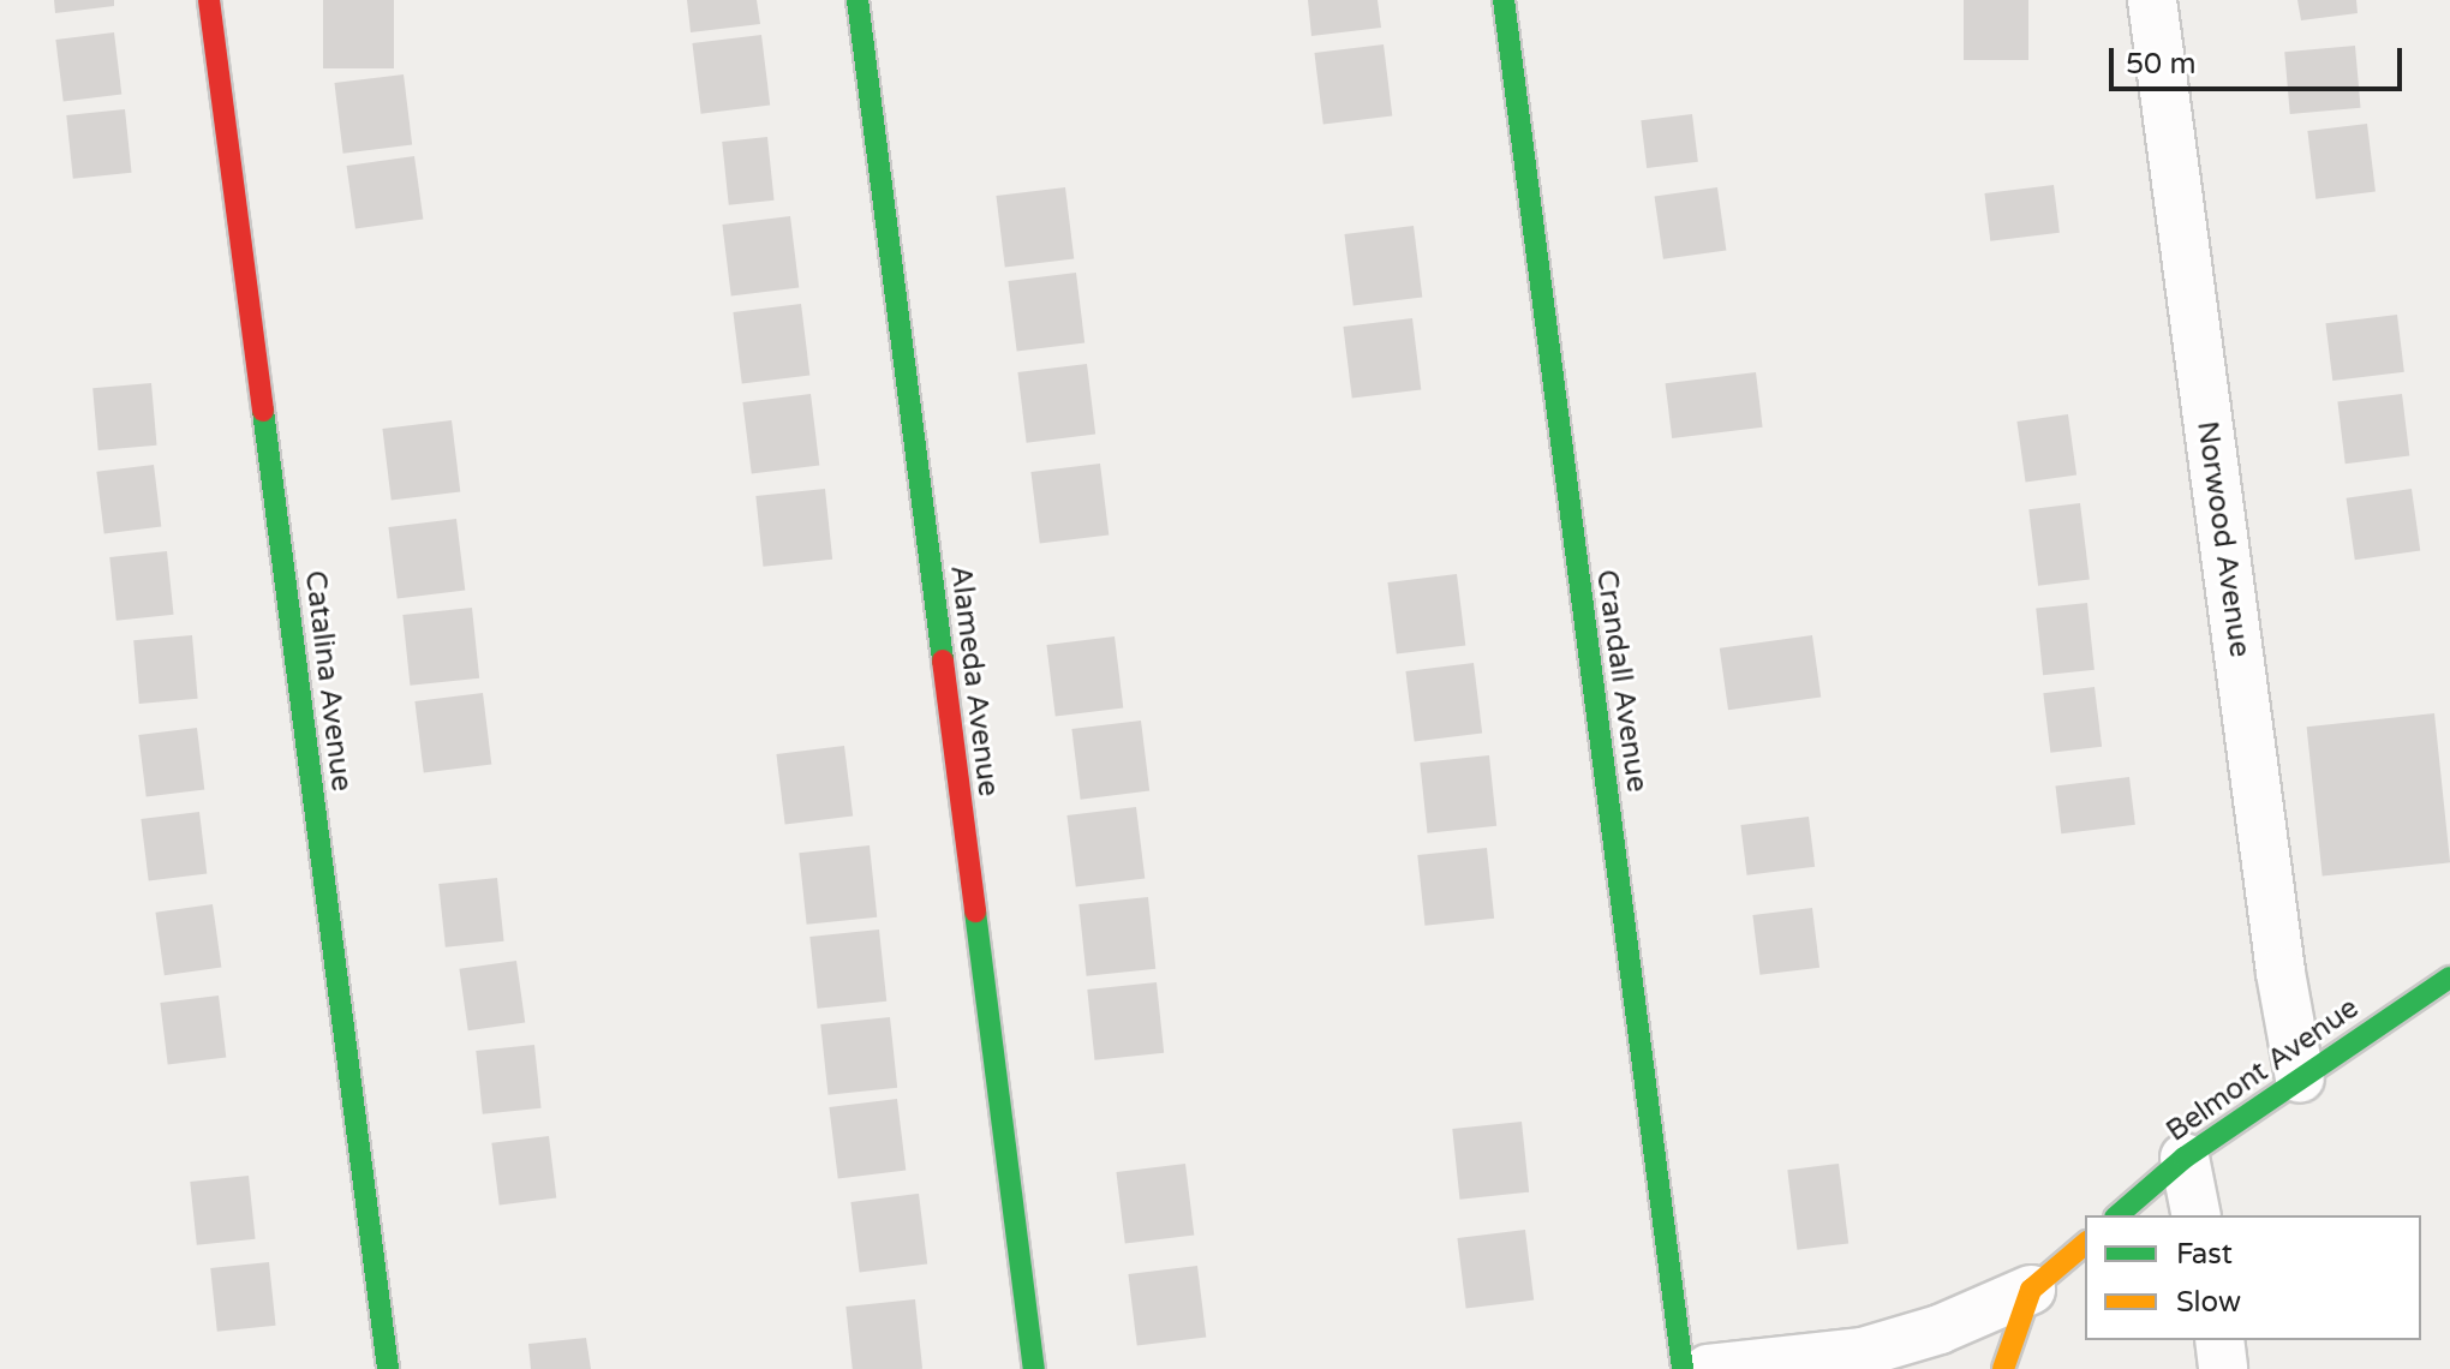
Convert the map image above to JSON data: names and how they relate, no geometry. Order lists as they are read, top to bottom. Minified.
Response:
{"streets":{"street":["Norwood Avenue","Catalina Avenue","Alameda Avenue","Crandall Avenue","Belmont Avenue"]},"crossings":[["Norwood Avenue","Belmont Avenue"]],"legend":["Fast","Slow"],"scale_bar":"50 m"}
